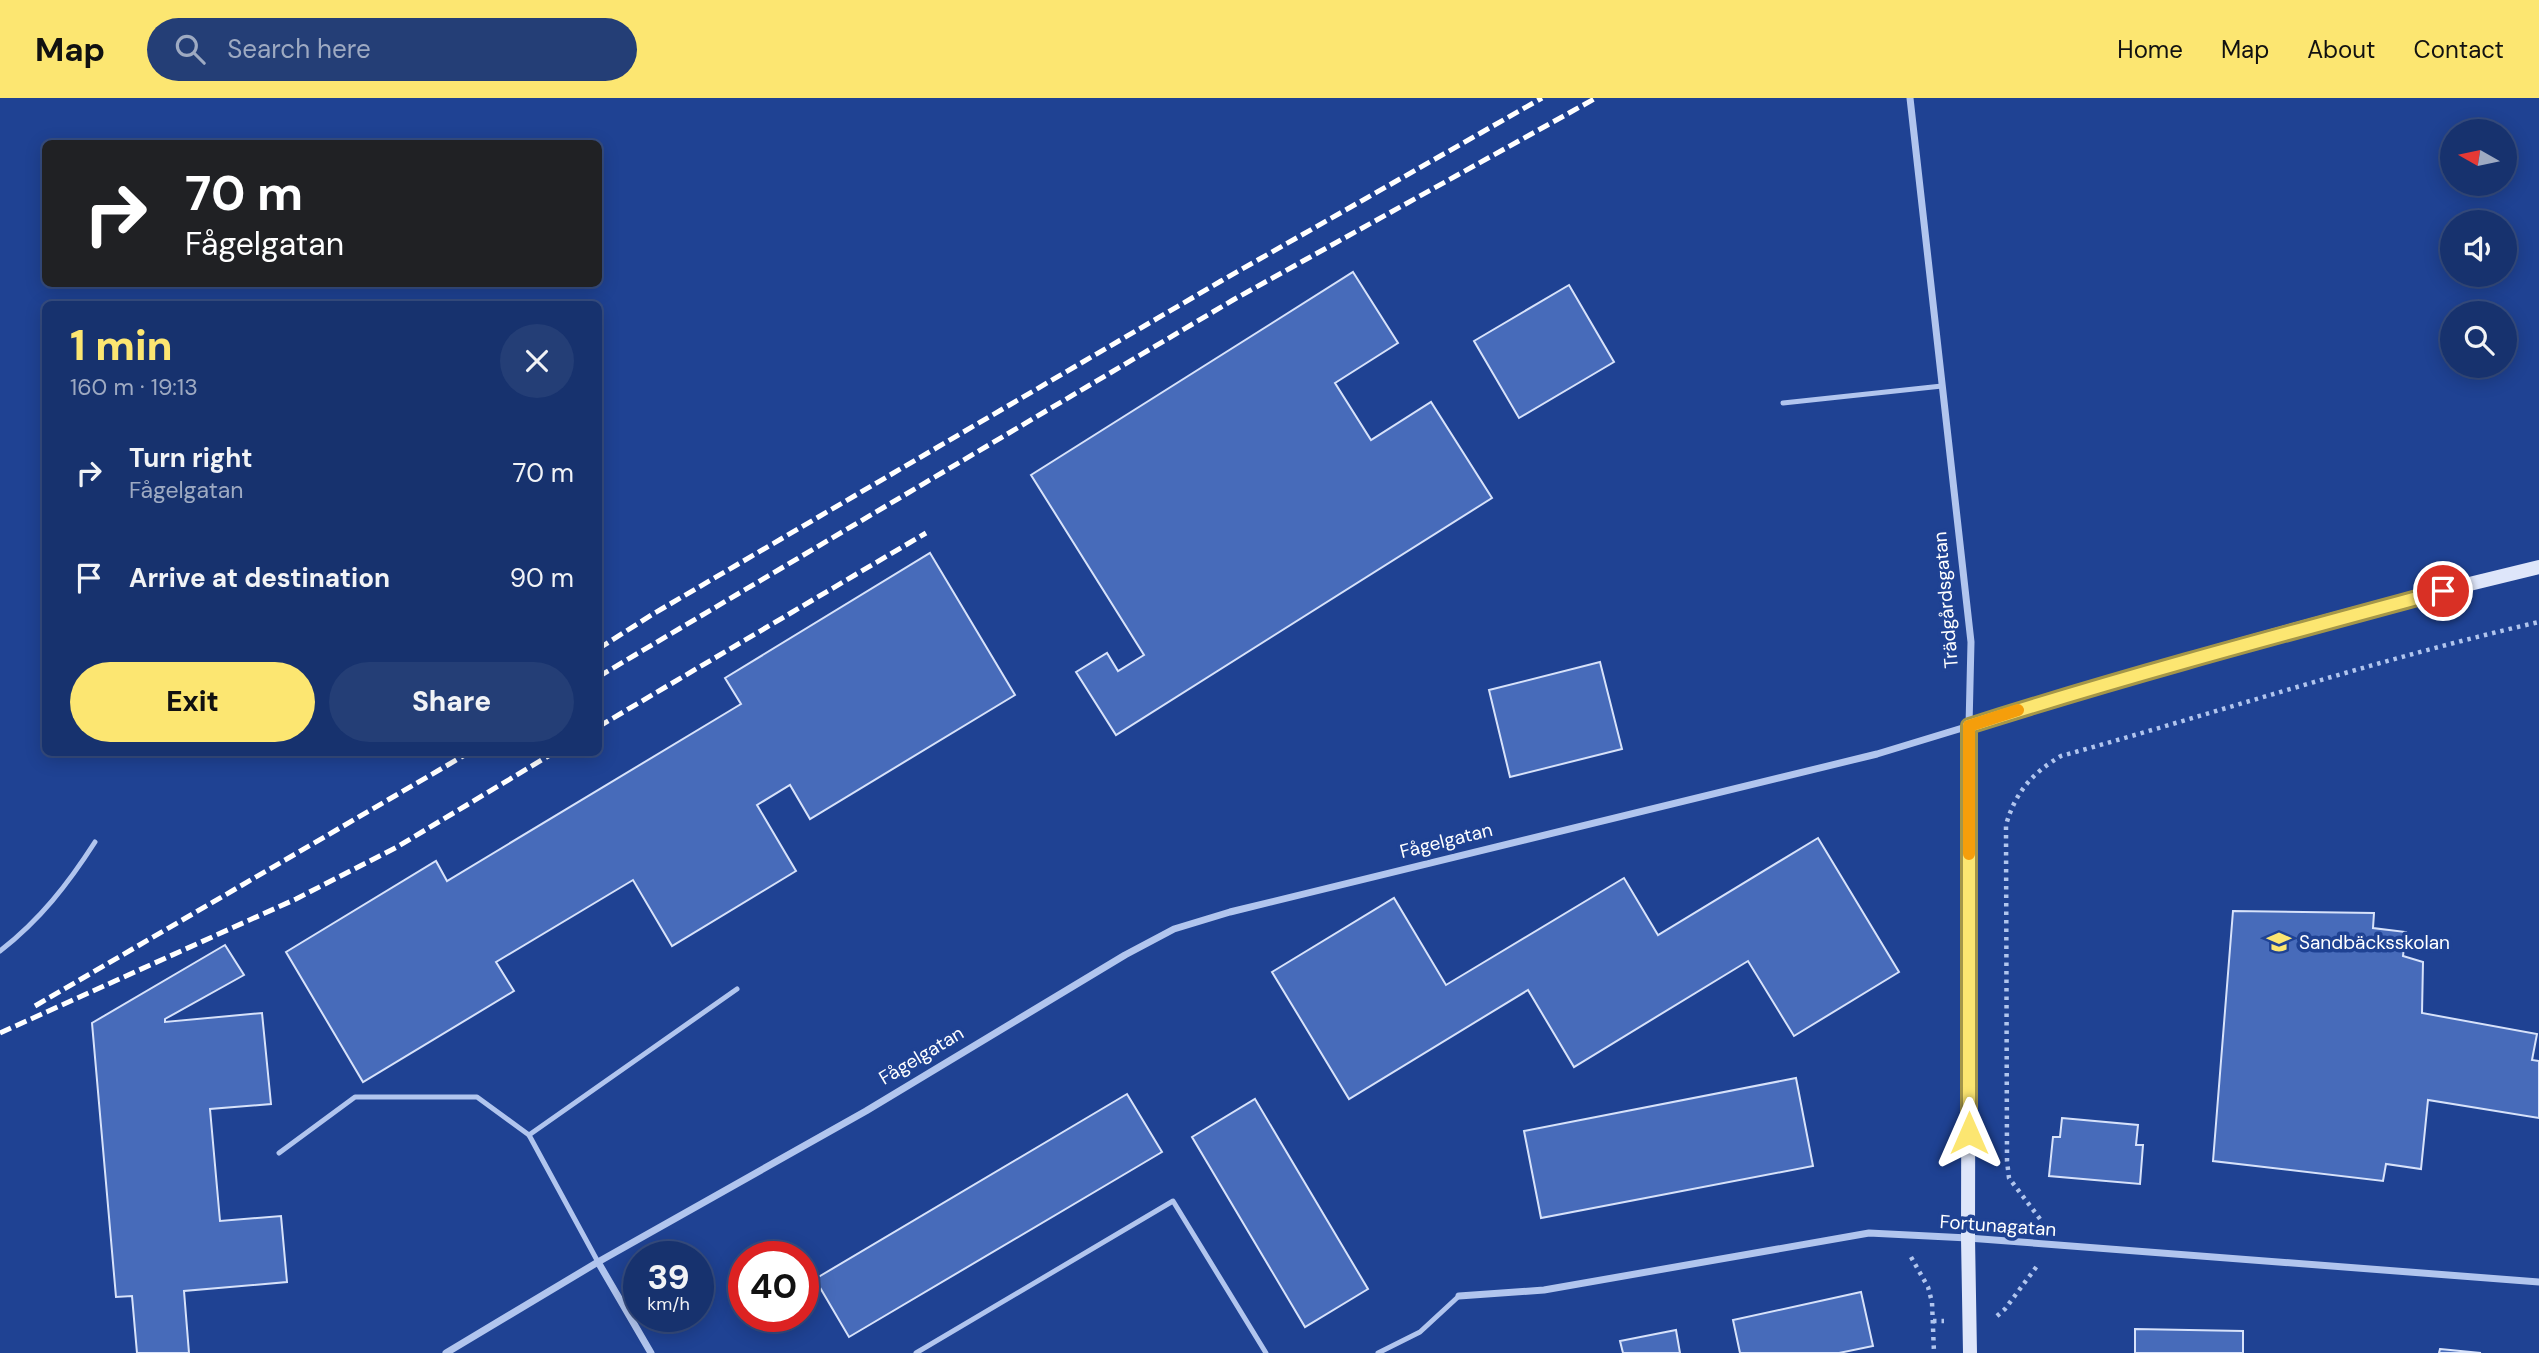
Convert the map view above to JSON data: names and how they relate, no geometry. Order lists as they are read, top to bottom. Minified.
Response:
{"streets":{"street":["Trädgårdsgatan","Fågelgatan","Fortunagatan"]},"crossings":[["Trädgårdsgatan","Fågelgatan"],["Trädgårdsgatan","Fortunagatan"]],"places":{"school or university":["Sandbäcksskolan"]},"north":"left","page":{"header":"Map","search":"Search here","nav":["Home","Map","About","Contact"],"turn":["70 m","Fågelgatan"],"heading":["1 min","160 m · 19:13"],"list":[{"name":"Turn right","note":"Fågelgatan","value":"70 m"},{"name":"Arrive at destination","value":"90 m"}],"buttons":["Exit","Share"],"speed":"39 km/h","limit":"40"}}
